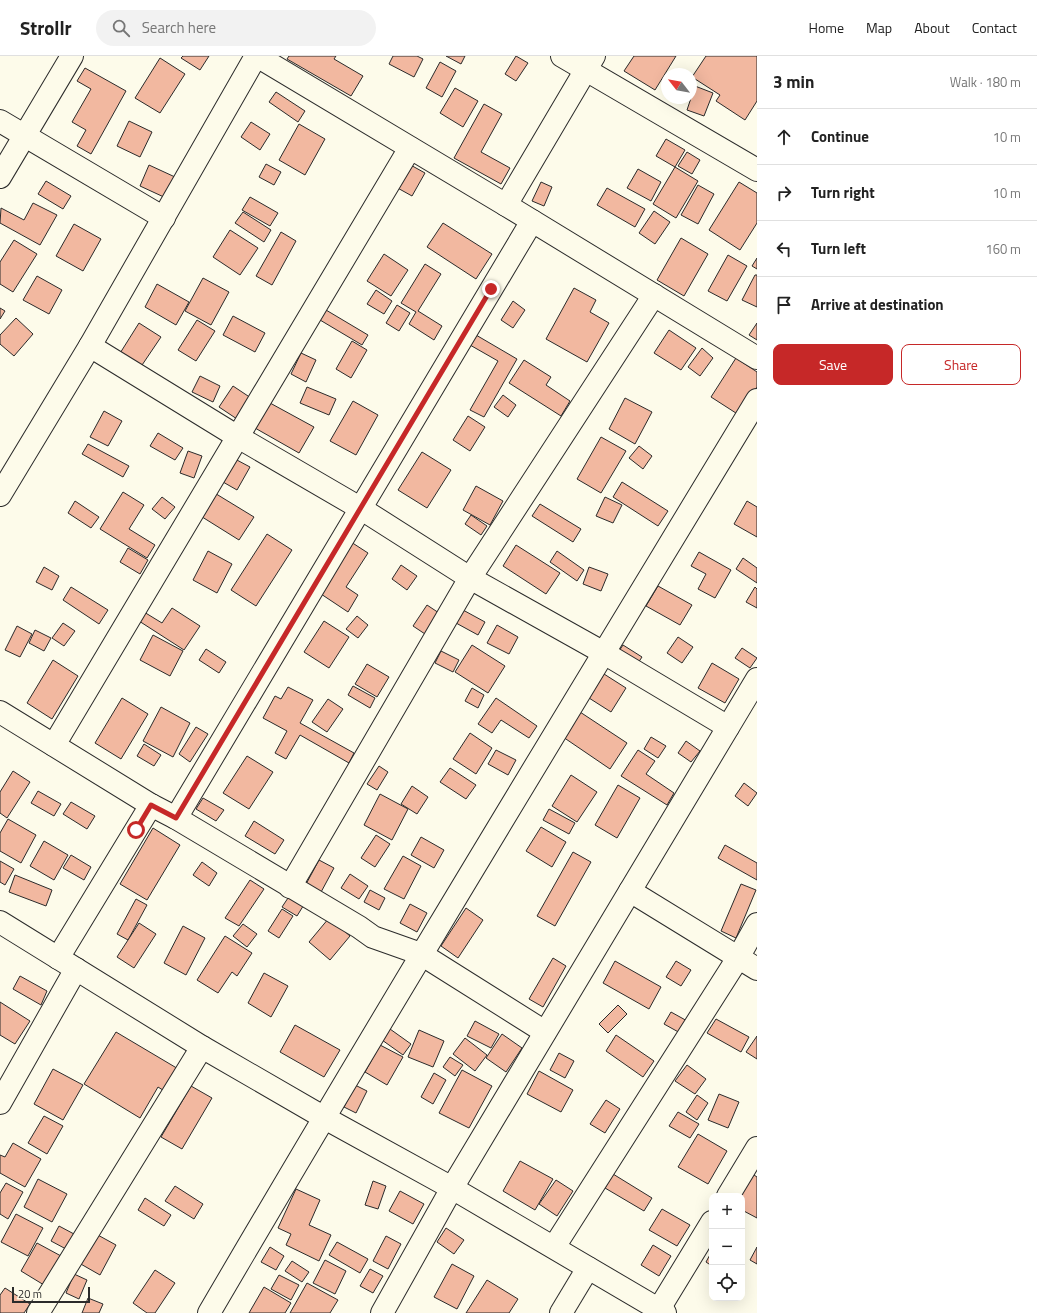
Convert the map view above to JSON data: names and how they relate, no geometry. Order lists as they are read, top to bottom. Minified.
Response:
{"scale_bar":"20 m","north":"top left","page":{"header":"Strollr","search":"Search here","nav":["Home","Map","About","Contact"],"heading":["3 min","Walk · 180 m"],"list":[["Continue","10 m"],["Turn right","10 m"],["Turn left","160 m"],"Arrive at destination"],"buttons":["Save","Share"],"map_buttons":["+","−"],"scale":"20 m"}}
